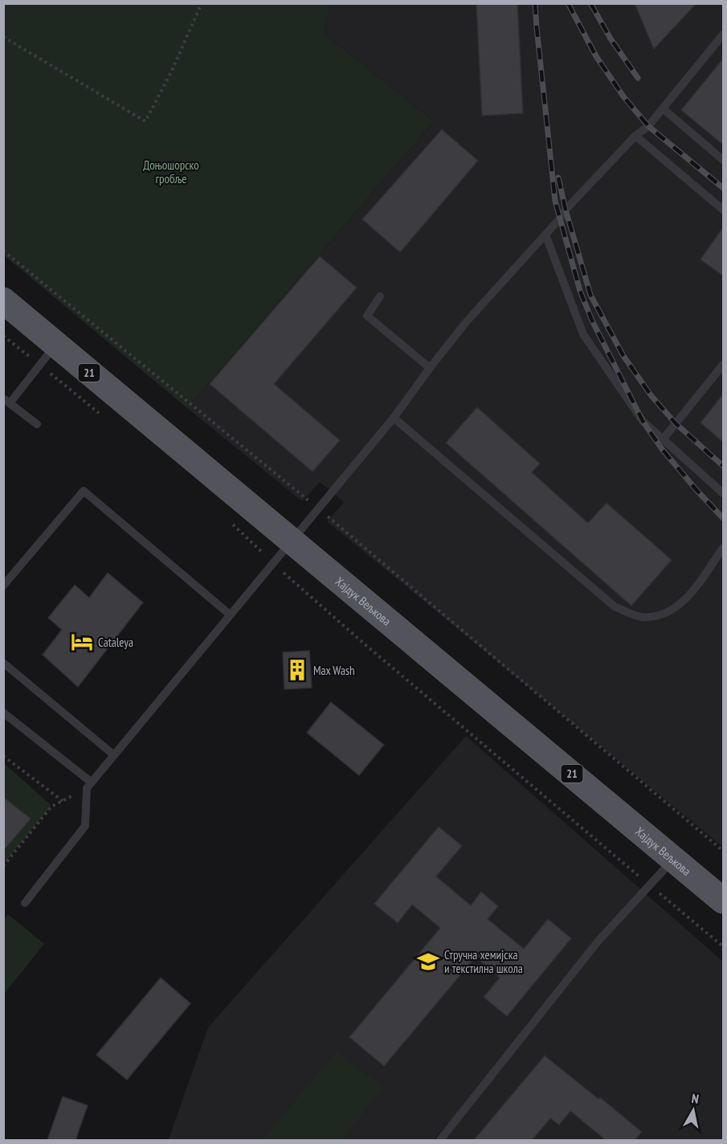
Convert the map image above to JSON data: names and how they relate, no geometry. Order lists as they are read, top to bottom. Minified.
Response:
{"streets":{"main road":["21","Хајдук Вељкова"]},"parks":["Доњошорско гробље"],"places":{"hotel":["Cataleya"],"building":["Max Wash"],"school or university":["Стручна хемијска и текстилна школа"]},"north":"top"}
